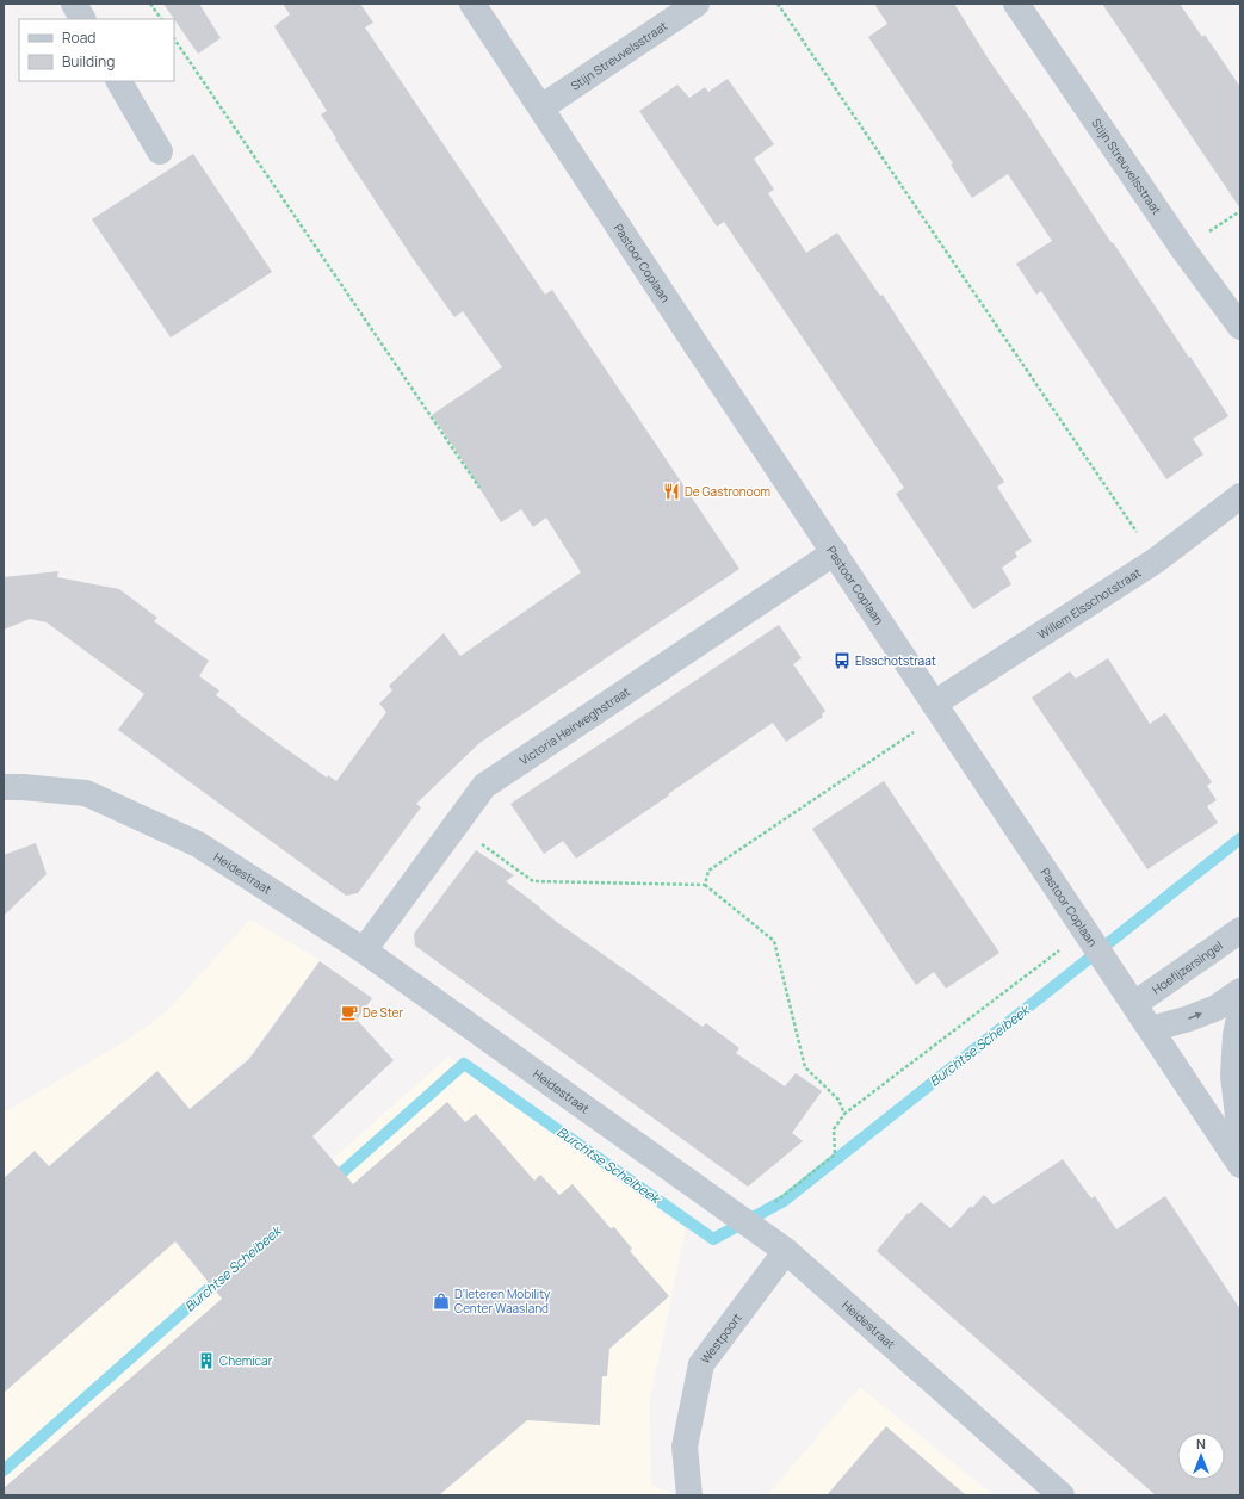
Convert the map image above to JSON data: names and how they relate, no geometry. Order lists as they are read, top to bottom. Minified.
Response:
{"streets":{"street":["Stijn Streuvelsstraat","Pastoor Coplaan","Willem Elsschotstraat","Victoria Heirweghstraat","Heidestraat","Hoefijzersingel","Westpoort"]},"crossings":[["Stijn Streuvelsstraat","Pastoor Coplaan"],["Pastoor Coplaan","Willem Elsschotstraat"],["Pastoor Coplaan","Victoria Heirweghstraat"],["Pastoor Coplaan","Hoefijzersingel"],["Victoria Heirweghstraat","Heidestraat"],["Heidestraat","Westpoort"]],"water":["Burchtse Scheibeek"],"places":{"restaurant":["De Gastronoom"],"bus stop":["Elsschotstraat"],"cafe":["De Ster"],"shop":["D’Ieteren Mobility Center Waasland"],"building":["Chemicar"]},"legend":["Road","Building"],"north":"top"}
